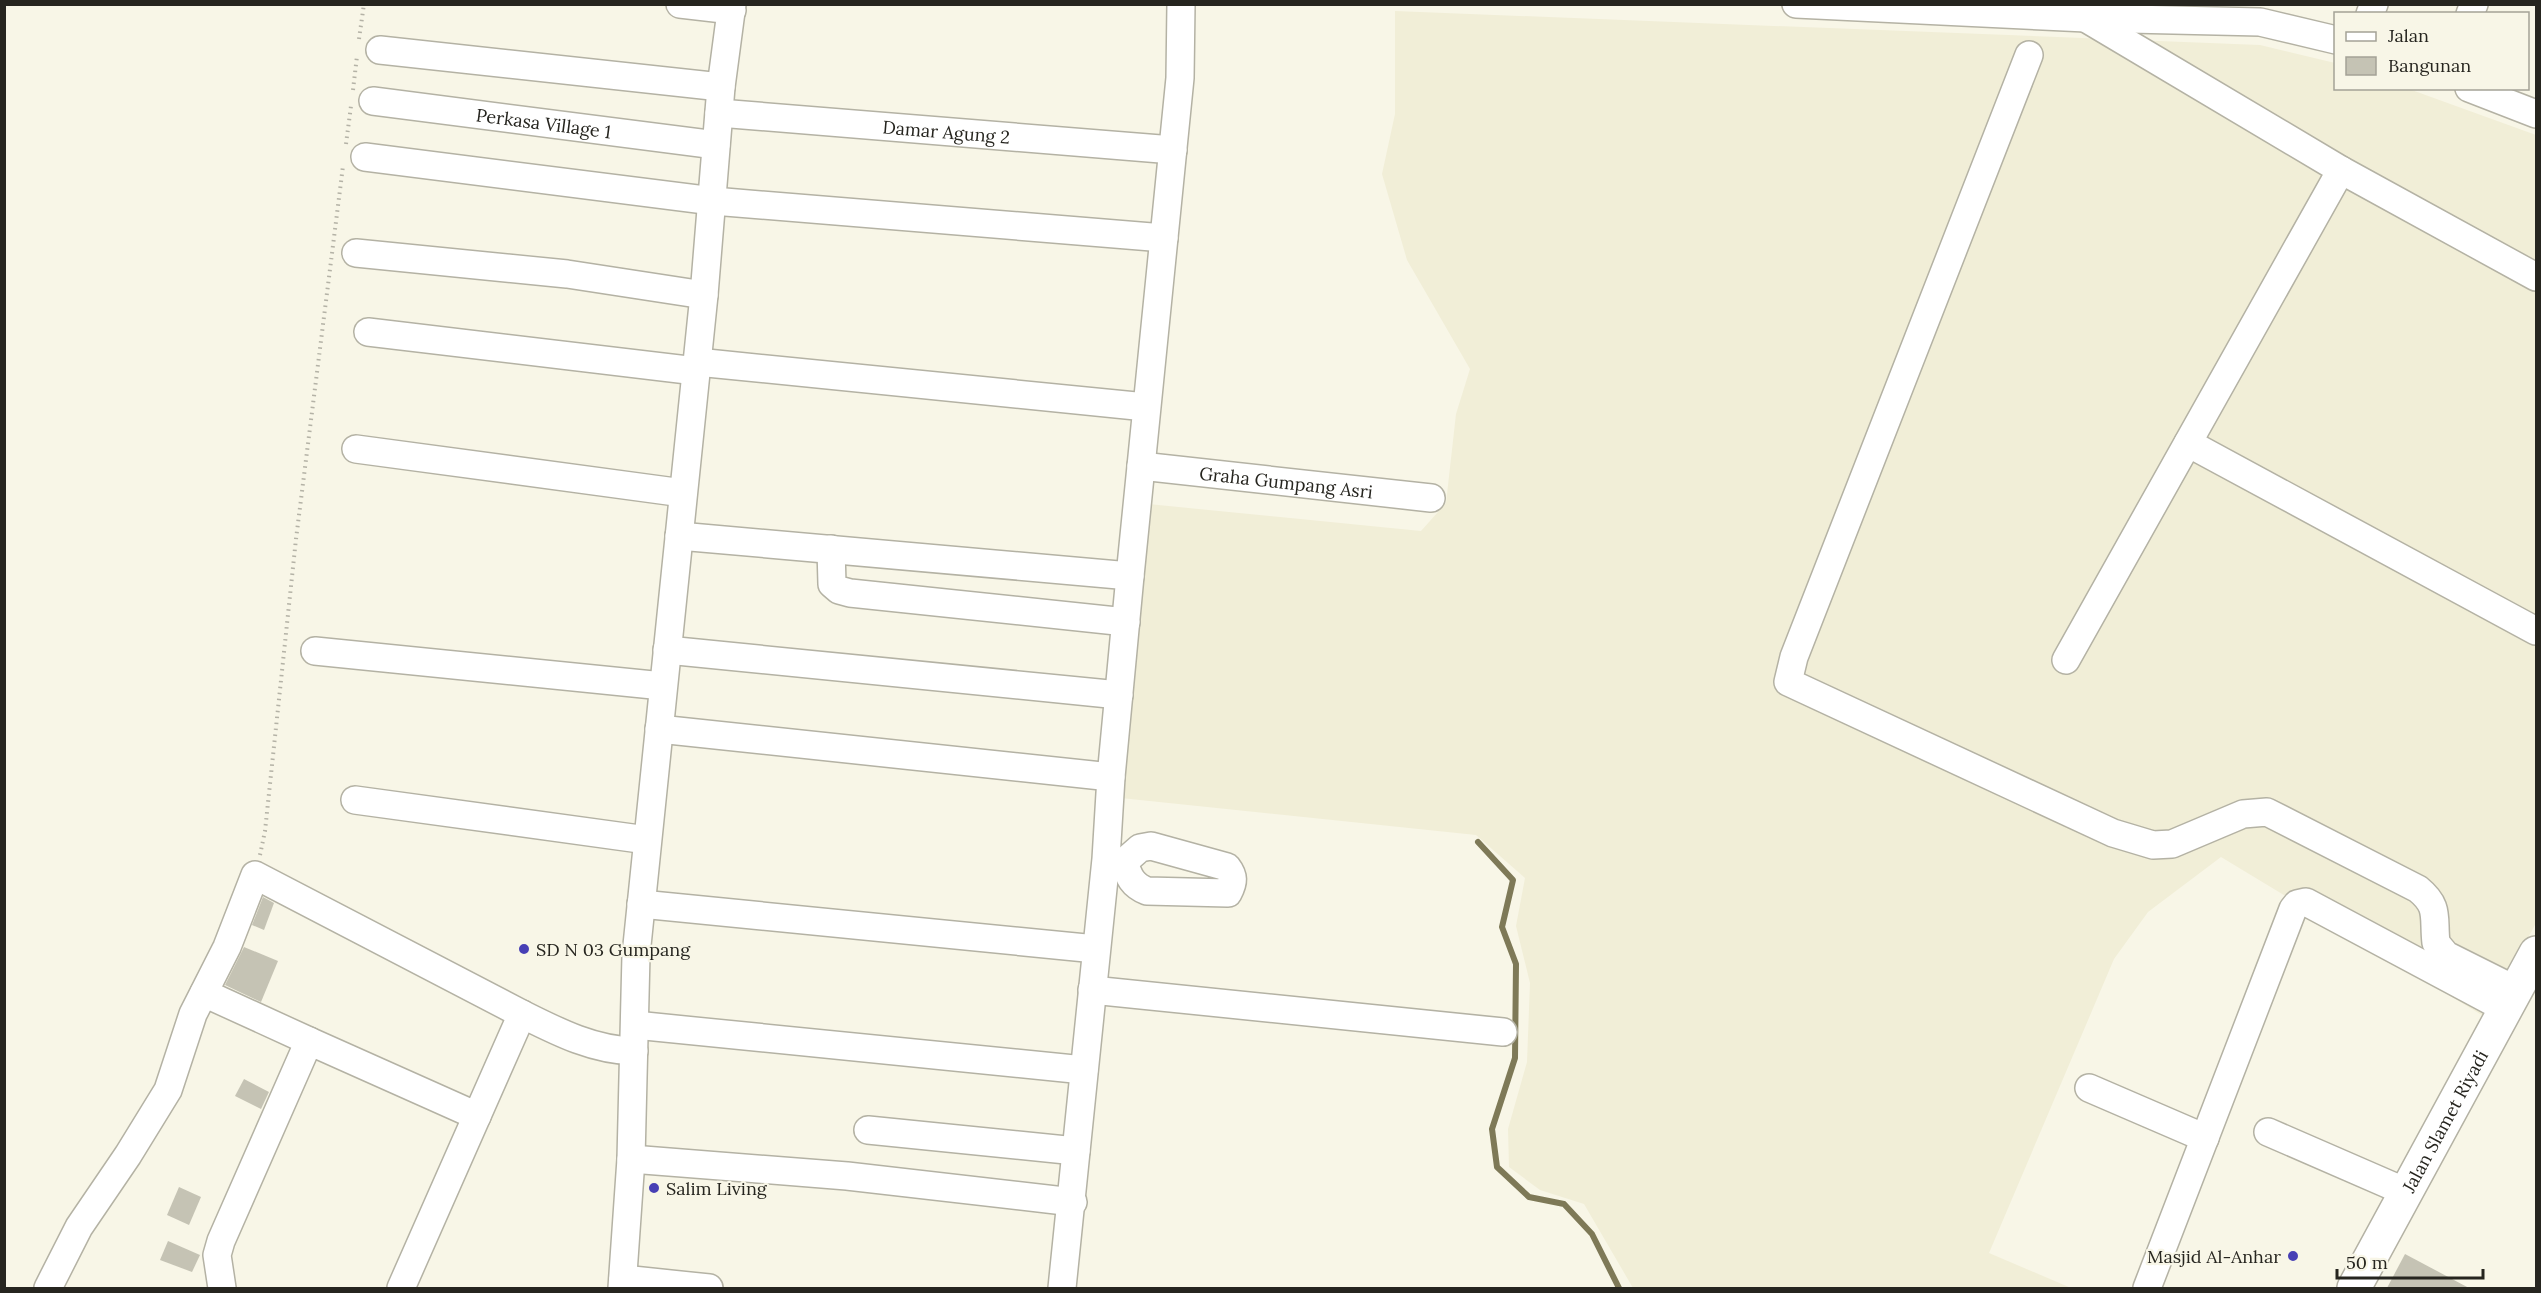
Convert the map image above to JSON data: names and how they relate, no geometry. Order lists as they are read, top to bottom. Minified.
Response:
{"streets":{"main road":["Jalan Slamet Riyadi"],"street":["Perkasa Village 1","Damar Agung 2","Graha Gumpang Asri"]},"places":["SD N 03 Gumpang","Salim Living","Masjid Al-Anhar"],"legend":["Jalan","Bangunan"],"scale_bar":"50 m"}
